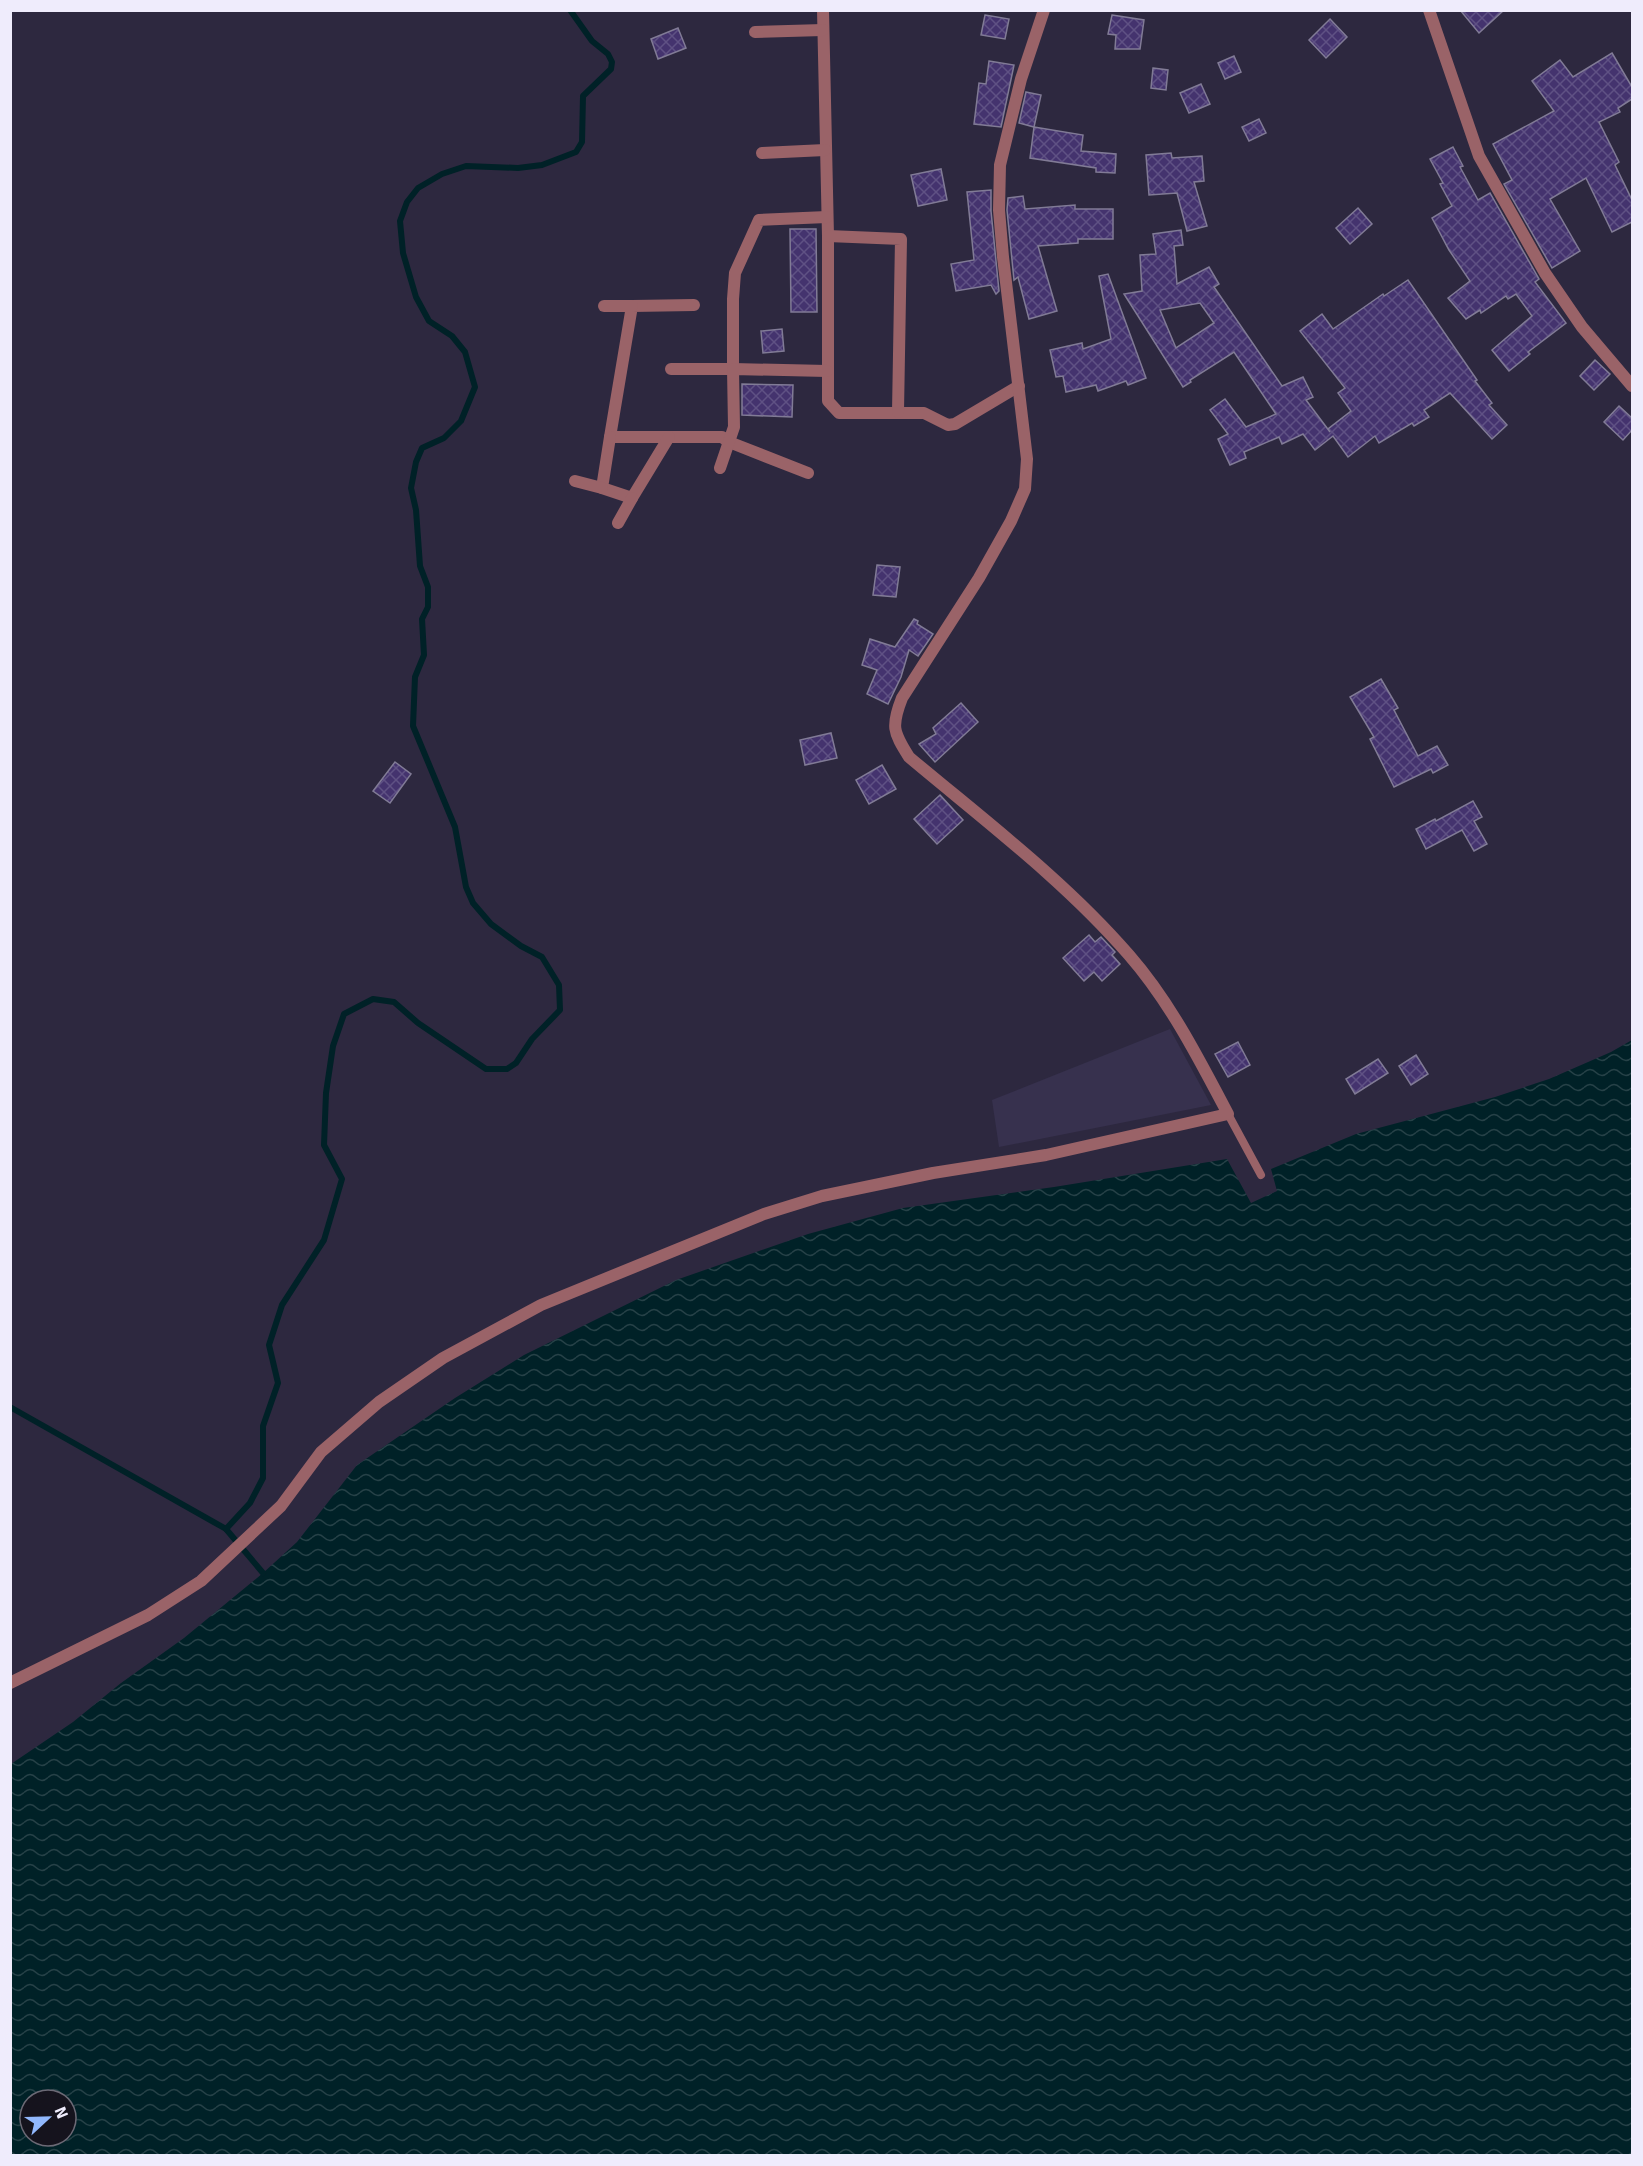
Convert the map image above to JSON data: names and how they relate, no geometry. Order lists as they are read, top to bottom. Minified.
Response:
{"north":"right"}
